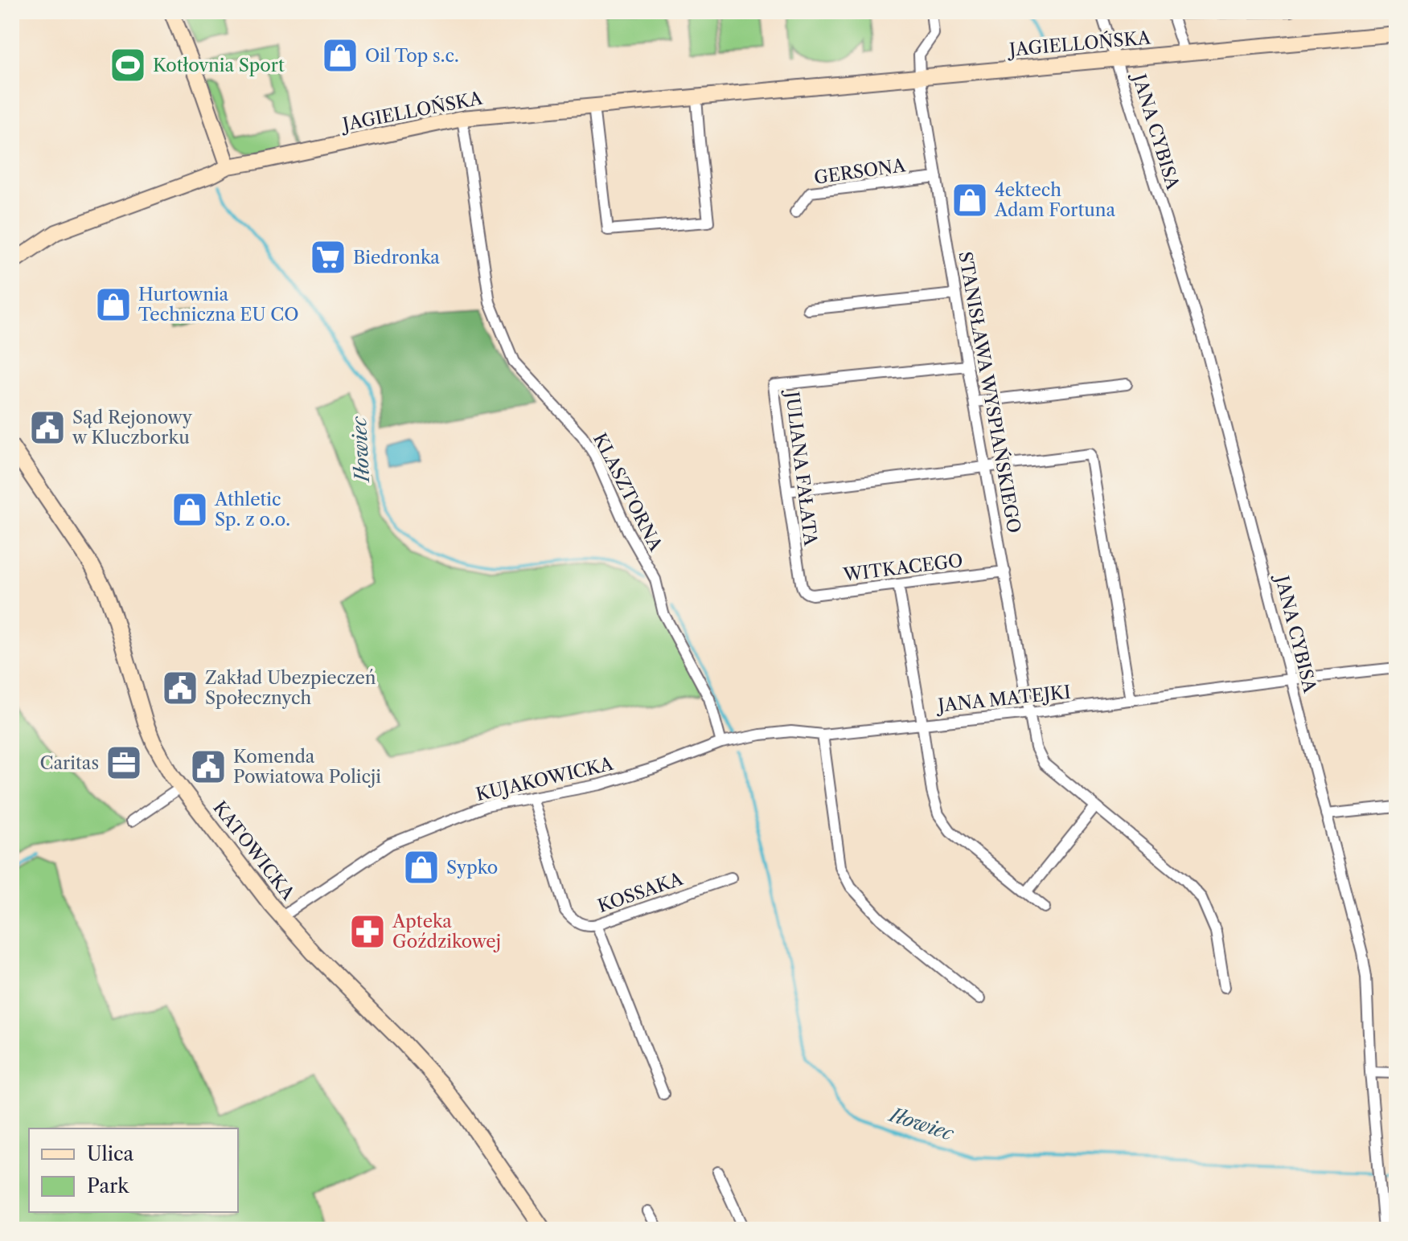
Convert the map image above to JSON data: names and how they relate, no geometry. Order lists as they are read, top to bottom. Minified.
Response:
{"streets":{"street":["JAGIELLOŃSKA","JANA CYBISA","GERSONA","STANISŁAWA WYSPIAŃSKIEGO","JULIANA FAŁATA","KLASZTORNA","WITKACEGO","JANA MATEJKI","KUJAKOWICKA","KATOWICKA","KOSSAKA"]},"crossings":[["JAGIELLOŃSKA","JANA CYBISA"],["JAGIELLOŃSKA","STANISŁAWA WYSPIAŃSKIEGO"],["JAGIELLOŃSKA","KLASZTORNA"],["JANA CYBISA","JANA MATEJKI"],["GERSONA","STANISŁAWA WYSPIAŃSKIEGO"],["STANISŁAWA WYSPIAŃSKIEGO","JULIANA FAŁATA"],["STANISŁAWA WYSPIAŃSKIEGO","WITKACEGO"],["STANISŁAWA WYSPIAŃSKIEGO","JANA MATEJKI"],["JULIANA FAŁATA","WITKACEGO"],["KLASZTORNA","JANA MATEJKI"],["KLASZTORNA","KUJAKOWICKA"],["JANA MATEJKI","KUJAKOWICKA"],["KUJAKOWICKA","KATOWICKA"],["KUJAKOWICKA","KOSSAKA"]],"water":["Iłowiec"],"places":{"shop":["Oil Top s.c.","4ektech Adam Fortuna","Hurtownia Techniczna EU CO","Athletic Sp. z o.o.","Sypko"],"sports":["Kotłovnia Sport"],"supermarket":["Biedronka"],"public building":["Sąd Rejonowy w Kluczborku","Zakład Ubezpieczeń Społecznych","Komenda Powiatowa Policji"],"office":["Caritas"],"pharmacy":["Apteka Goździkowej"]},"legend":["Ulica","Park"]}
